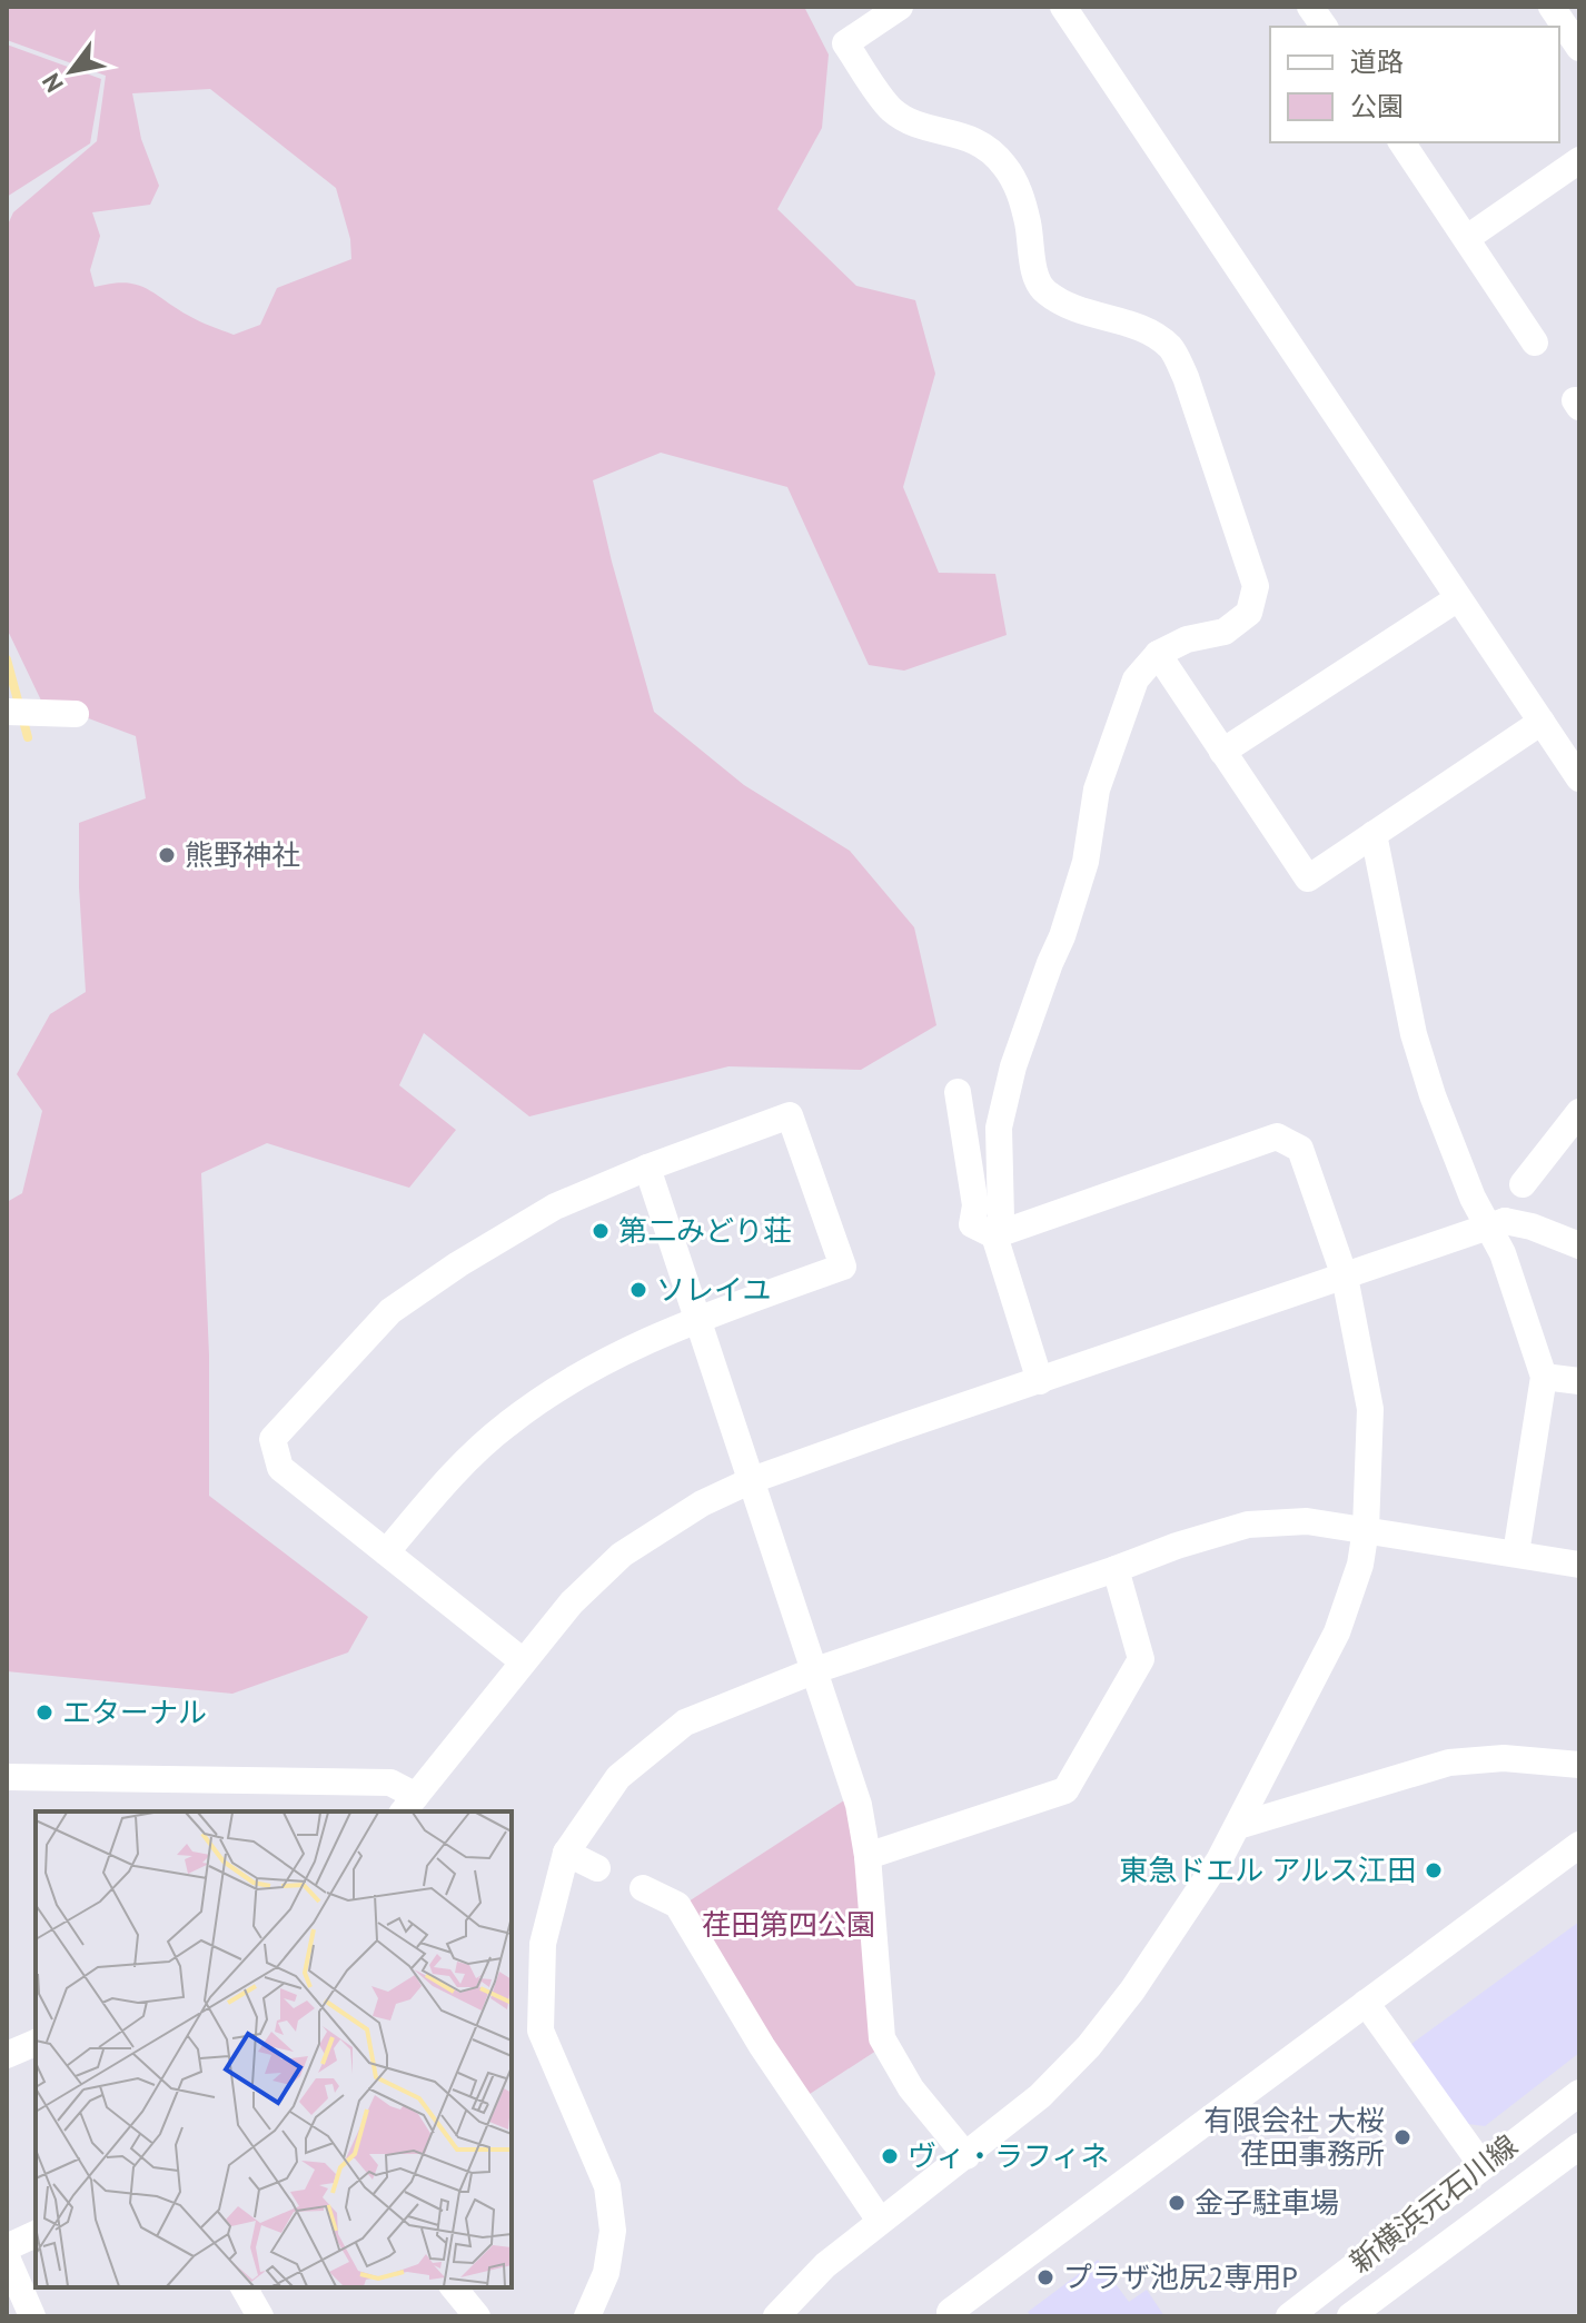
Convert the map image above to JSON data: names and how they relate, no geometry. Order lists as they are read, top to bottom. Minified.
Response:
{"streets":{"street":["新横浜元石川線"]},"parks":["荏田第四公園"],"places":["熊野神社","第二みどり荘","ソレイユ","エターナル","東急ドエル アルス江田","有限会社 大桜 荏田事務所","ヴィ・ラフィネ","金子駐車場","プラザ池尻2専用P"],"legend":["道路","公園"],"north":"bottom left"}
